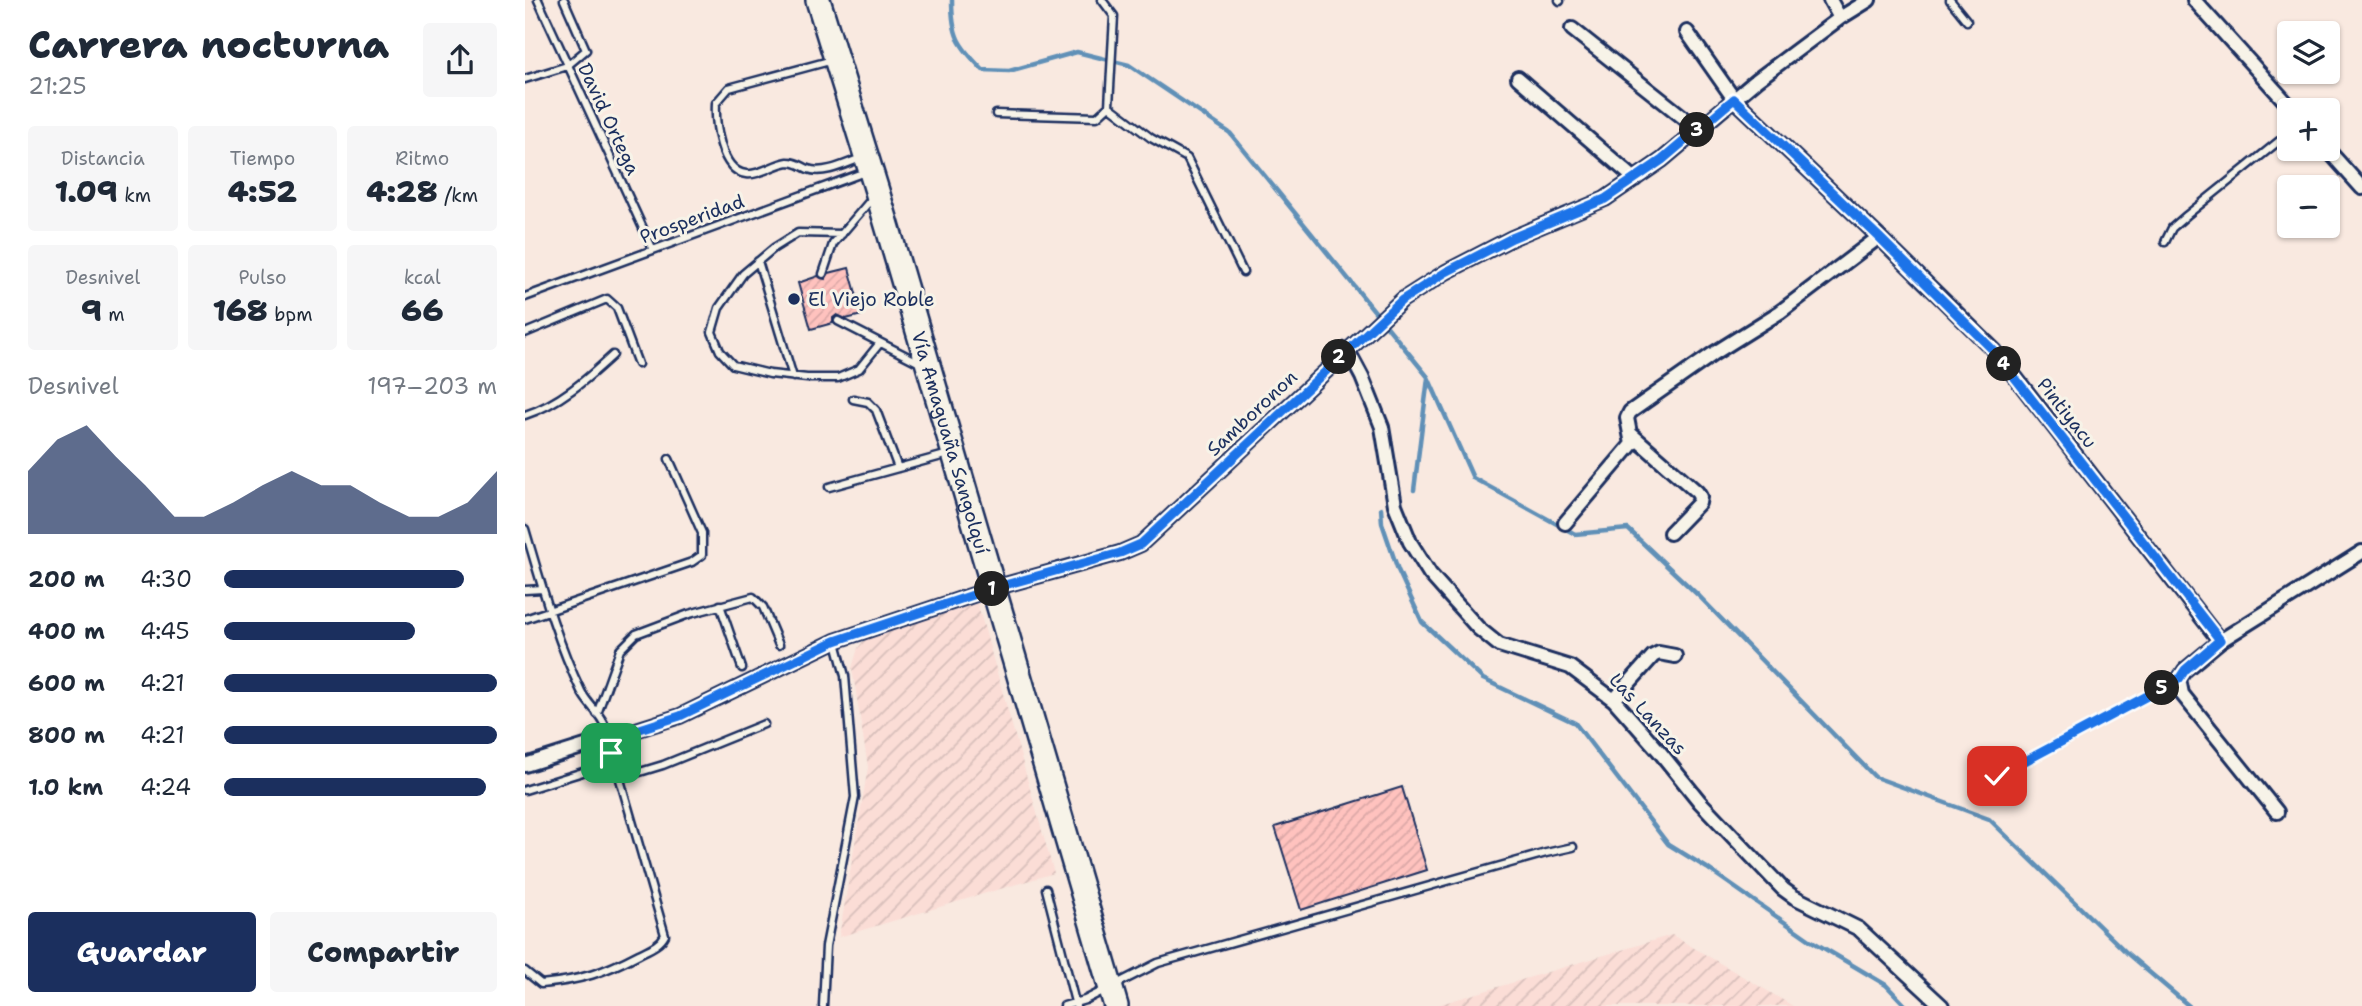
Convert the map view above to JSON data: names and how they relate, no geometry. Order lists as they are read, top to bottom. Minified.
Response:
{"streets":{"highway":["Vía Amaguaña Sangolquí"],"street":["Samboronon","Pintiyacu","Las Lanzas"],"lane":["David Ortega","Prosperidad"]},"crossings":[["David Ortega","Prosperidad"],["Prosperidad","Vía Amaguaña Sangolquí"],["Samboronon","Pintiyacu"],["Samboronon","Vía Amaguaña Sangolquí"],["Samboronon","Las Lanzas"]],"places":["El Viejo Roble"],"page":{"heading":["Carrera nocturna","21:25"],"map_buttons":["+","−"],"pins":["3","2","4","1","5"],"stats":[["Distancia","1.09 km"],["Tiempo","4:52"],["Ritmo","4:28 /km"],["Desnivel","9 m"],["Pulso","168 bpm"],["kcal","66"]],"chart":["Desnivel","197–203 m"],"list":[{"name":"200 m","note":"4:30"},{"name":"400 m","note":"4:45"},{"name":"600 m","note":"4:21"},{"name":"800 m","note":"4:21"},{"name":"1.0 km","note":"4:24"}],"buttons":["Guardar","Compartir"]}}
